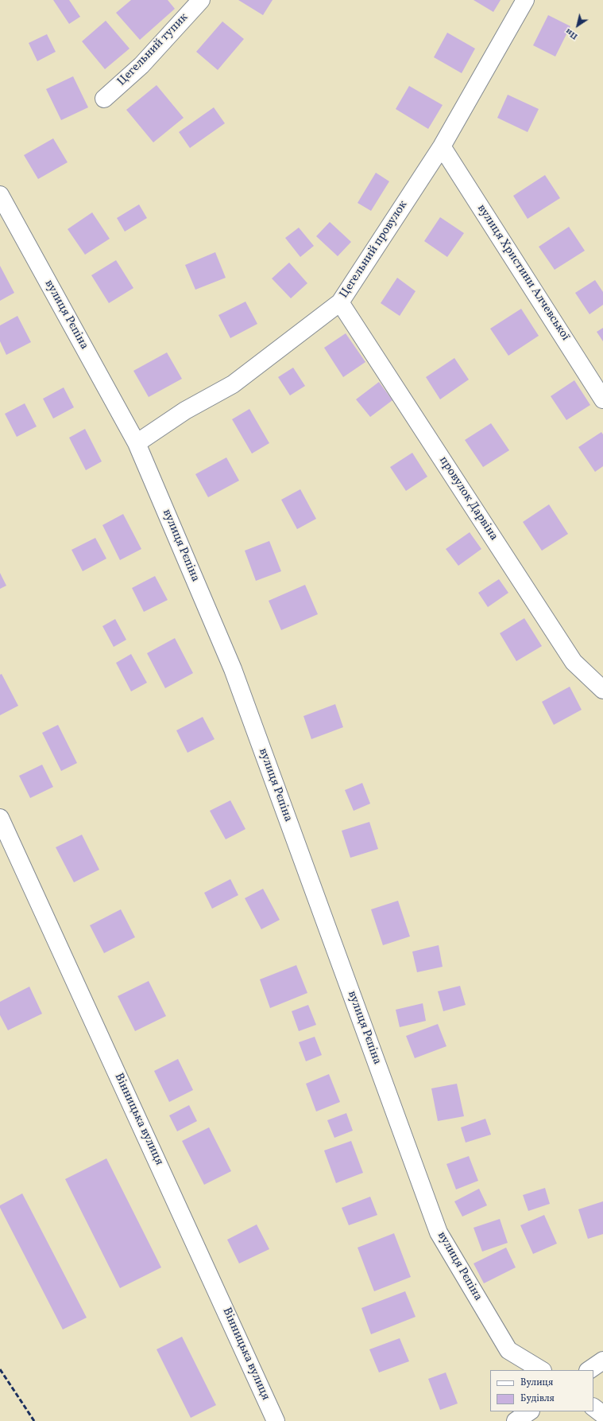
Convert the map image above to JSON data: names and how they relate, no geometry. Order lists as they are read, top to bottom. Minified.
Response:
{"streets":{"street":["Цегельний тупик","Цегельний провулок","вулиця Христини Алчевської","вулиця Рєпіна","провулок Дарвіна","Вінницька вулиця"]},"crossings":[["Цегельний провулок","вулиця Христини Алчевської"],["Цегельний провулок","вулиця Рєпіна"],["Цегельний провулок","провулок Дарвіна"]],"legend":["Вулиця","Будівля"],"north":"bottom left"}
